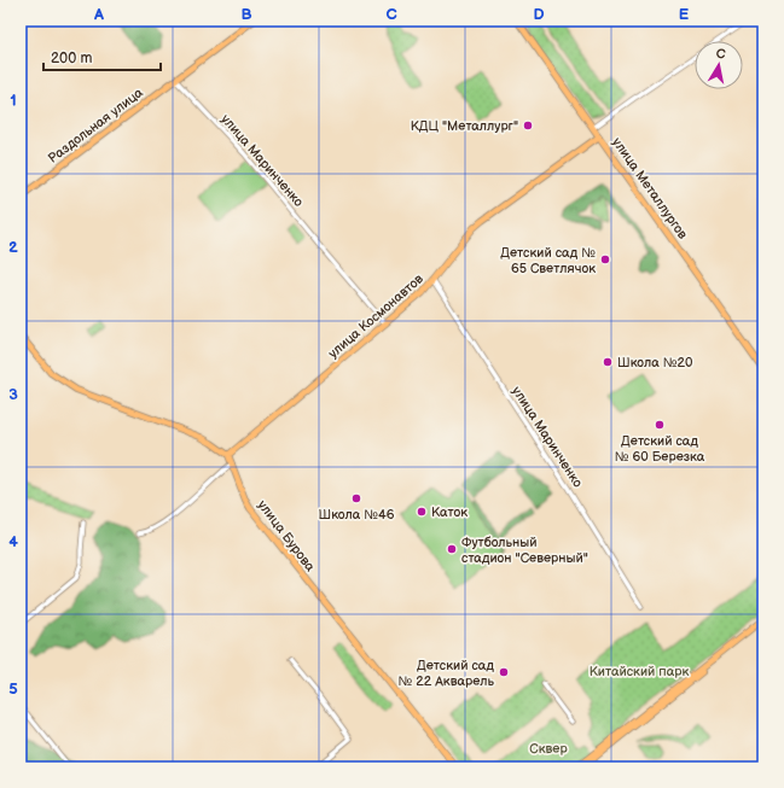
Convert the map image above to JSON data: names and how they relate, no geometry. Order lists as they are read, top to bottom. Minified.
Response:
{"streets":{"main road":["Раздольная улица","улица Металлургов","улица Космонавтов","улица Бурова"],"street":["улица Маринченко"]},"crossings":[["Раздольная улица","улица Маринченко"],["улица Маринченко","улица Космонавтов"],["улица Металлургов","улица Космонавтов"],["улица Космонавтов","улица Бурова"]],"parks":["Китайский парк","Сквер"],"places":["КДЦ \"Металлург\"","Детский сад № 65 Светлячок","Школа №20","Детский сад № 60 Березка","Школа №46","Каток","Футбольный стадион \"Северный\"","Детский сад № 22 Акварель"],"scale_bar":"200 m","north":"top","grid":{"columns":["A","B","C","D","E"],"rows":["1","2","3","4","5"]}}
